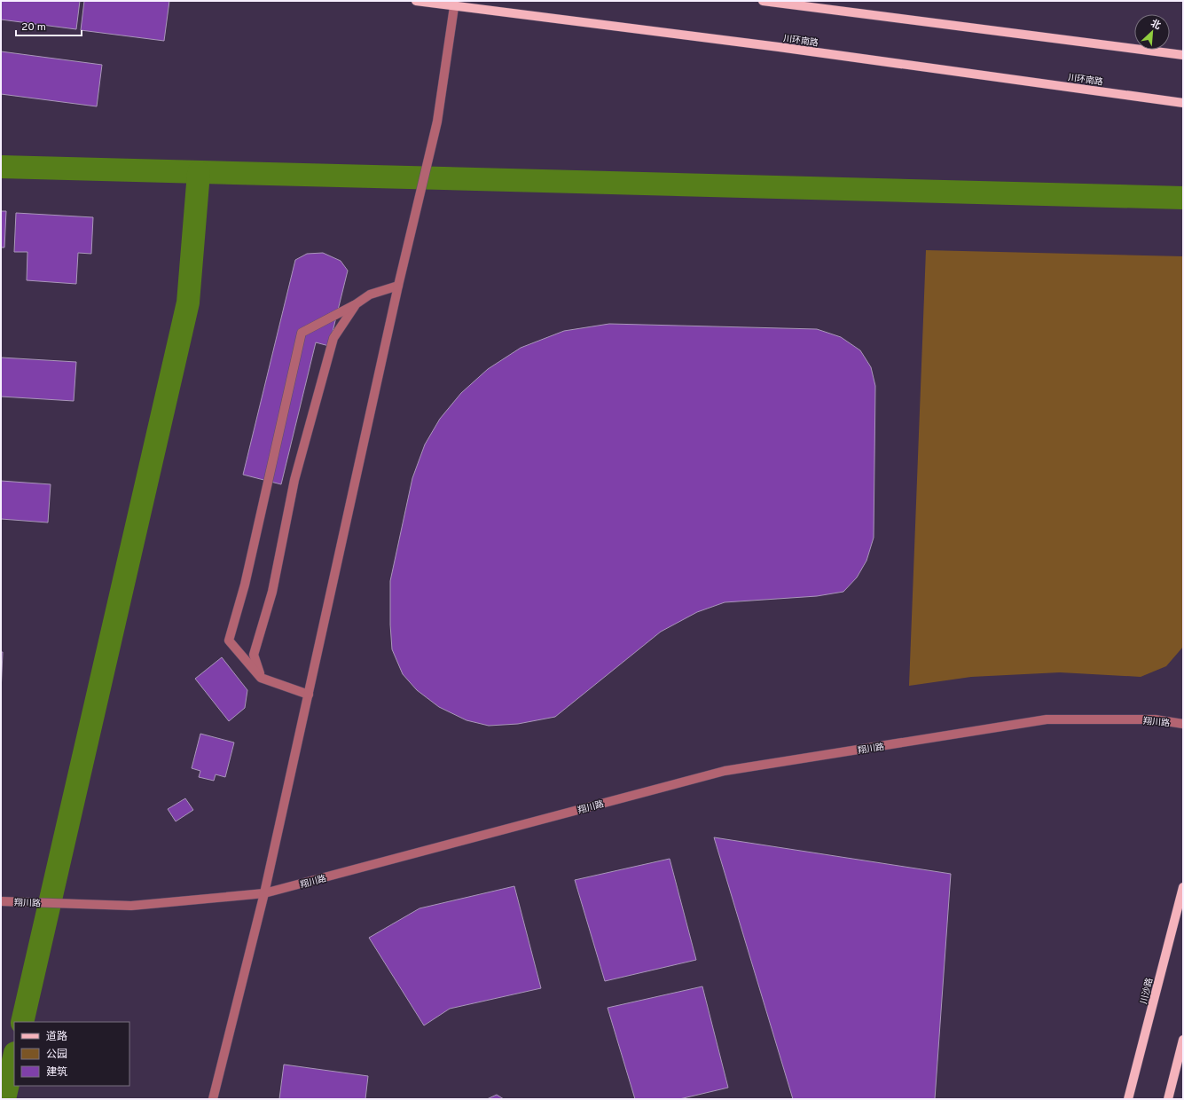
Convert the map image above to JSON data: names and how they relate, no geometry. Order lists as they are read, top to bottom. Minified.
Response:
{"streets":{"main road":["川环南路","川沙路"],"street":["翔川路"]},"legend":["道路","公园","建筑"],"scale_bar":"20 m","north":"top right"}
